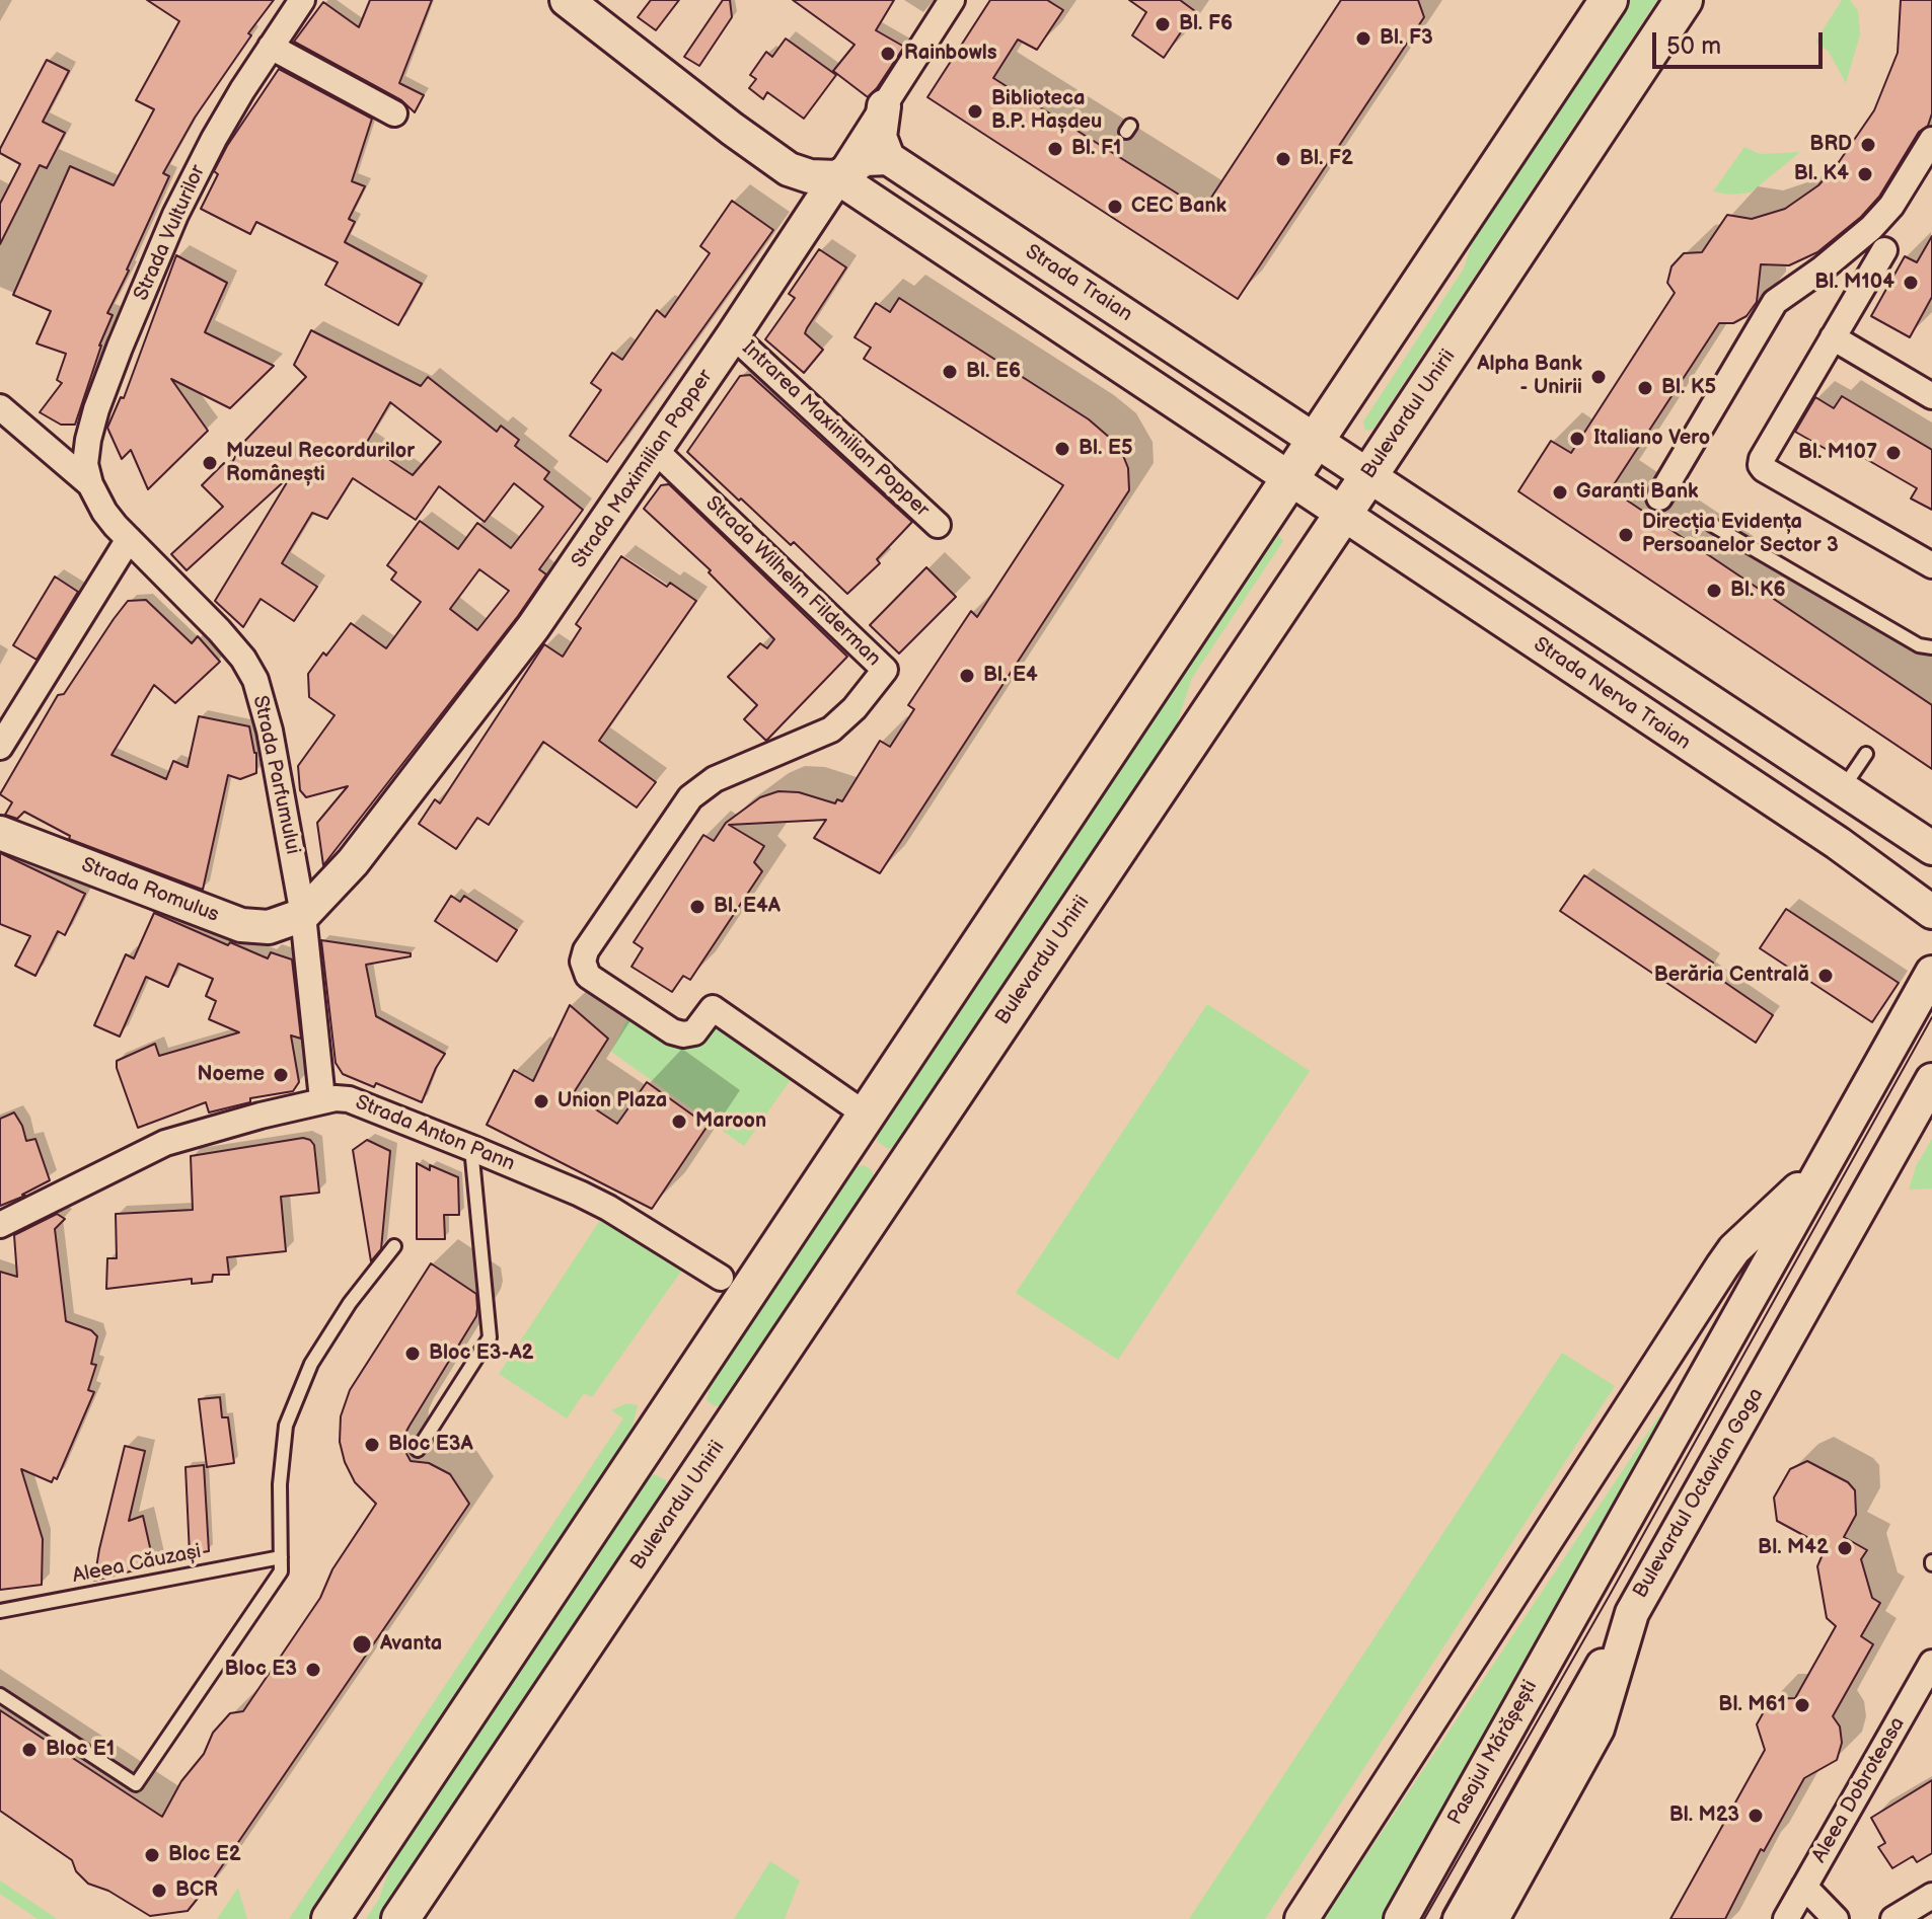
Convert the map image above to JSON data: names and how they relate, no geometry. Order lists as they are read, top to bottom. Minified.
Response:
{"streets":{"main road":["Bulevardul Unirii"],"street":["Strada Vulturilor","Strada Traian","Intrarea Maximilian Popper","Strada Maximilian Popper","Strada Wilhelm Filderman","Strada Nerva Traian","Strada Parfumului","Strada Romulus","Strada Anton Pann","Bulevardul Octavian Goga","Pasajul Mărășești","Aleea Dobroteasa"],"lane":["Aleea Căuzași"]},"crossings":[["Strada Vulturilor","Strada Parfumului"],["Bulevardul Unirii","Strada Nerva Traian"],["Intrarea Maximilian Popper","Strada Maximilian Popper"],["Strada Maximilian Popper","Strada Wilhelm Filderman"],["Strada Maximilian Popper","Strada Parfumului"],["Strada Maximilian Popper","Strada Romulus"],["Strada Parfumului","Strada Romulus"],["Strada Parfumului","Strada Anton Pann"]],"places":["Bl. F6","Bl. F3","Rainbowls","Biblioteca B.P. Hașdeu","BRD","Bl. F1","Bl. F2","Bl. K4","CEC Bank","Bl. M104","Bl. E6","Alpha Bank - Unirii","Bl. K5","Italiano Vero","Bl. E5","Bl. M107","Muzeul Recordurilor Românești","Garanti Bank","Direcția Evidența Persoanelor Sector 3","Bl. K6","Bl. E4","Bl. E4A","Berăria Centrală","Noeme","Union Plaza","Maroon","Bloc E3-A2","Bloc E3A","Bl. M42","Avanta","Bloc E3","Bl. M61","Bloc E1","Bl. M23","Bloc E2","BCR"],"scale_bar":"50 m"}
